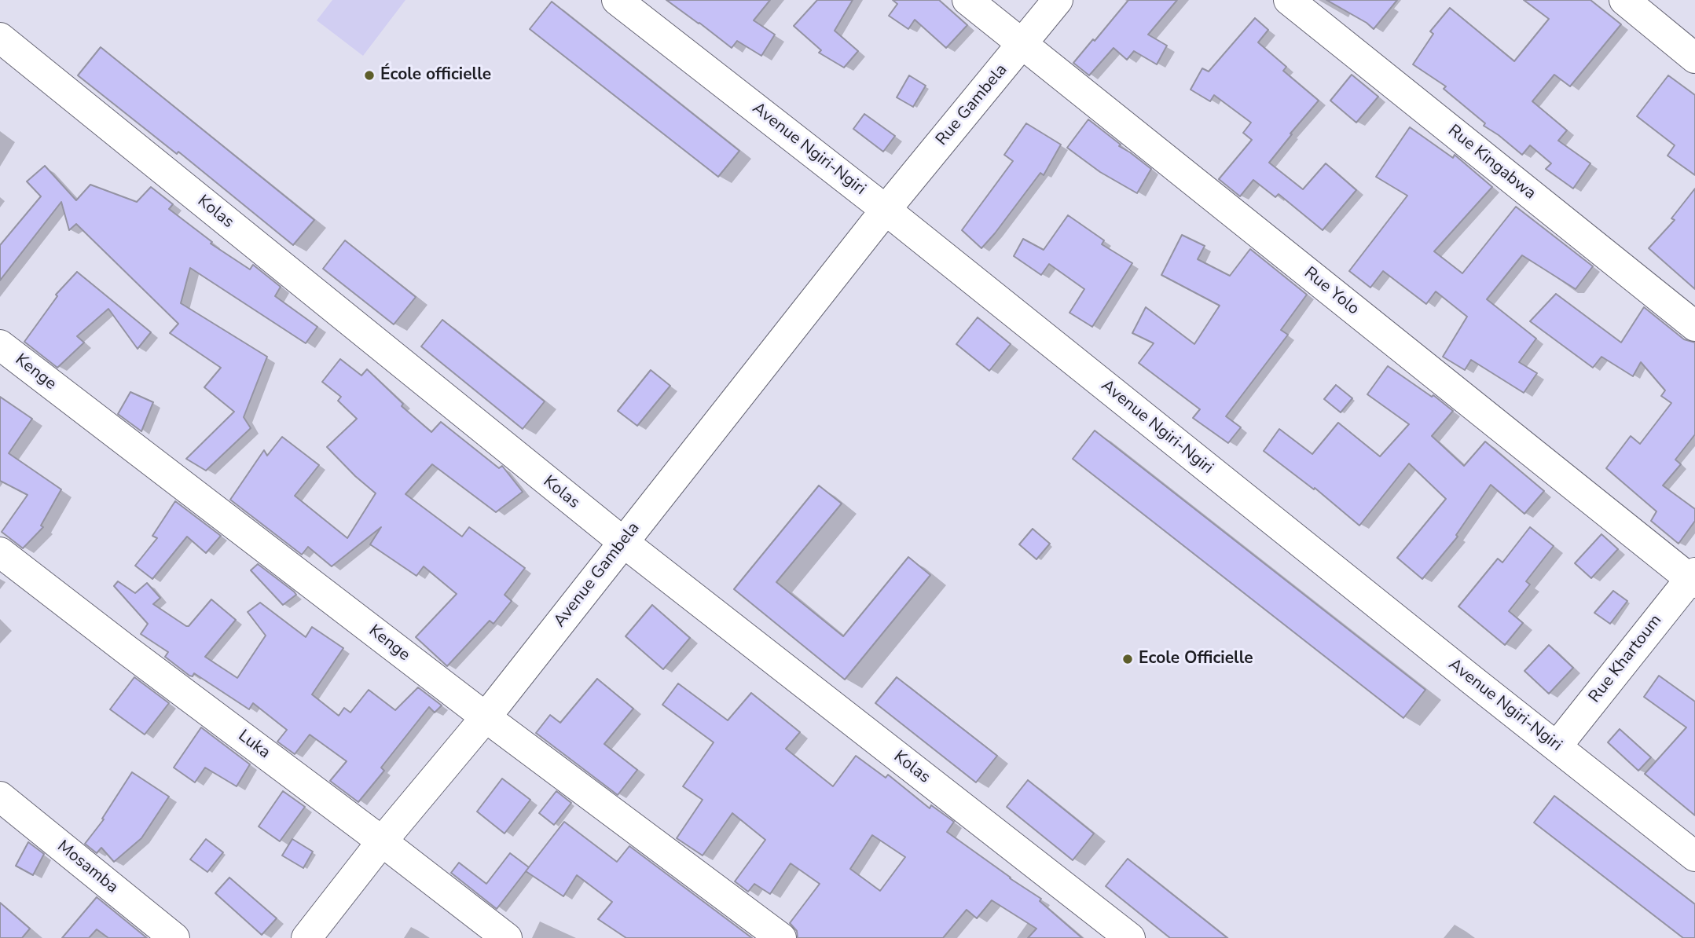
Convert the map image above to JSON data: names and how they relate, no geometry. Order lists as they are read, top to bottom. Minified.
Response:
{"streets":{"street":["Rue Gambela","Avenue Ngiri-Ngiri","Rue Kingabwa","Kolas","Rue Yolo","Kenge","Avenue Gambela","Rue Khartoum","Luka","Mosamba"]},"crossings":[["Rue Gambela","Avenue Ngiri-Ngiri"],["Rue Gambela","Rue Yolo"],["Rue Gambela","Avenue Gambela"],["Avenue Ngiri-Ngiri","Avenue Gambela"],["Avenue Ngiri-Ngiri","Rue Khartoum"],["Kolas","Avenue Gambela"],["Rue Yolo","Rue Khartoum"],["Kenge","Avenue Gambela"],["Avenue Gambela","Luka"]],"places":["École officielle","Ecole Officielle"]}
